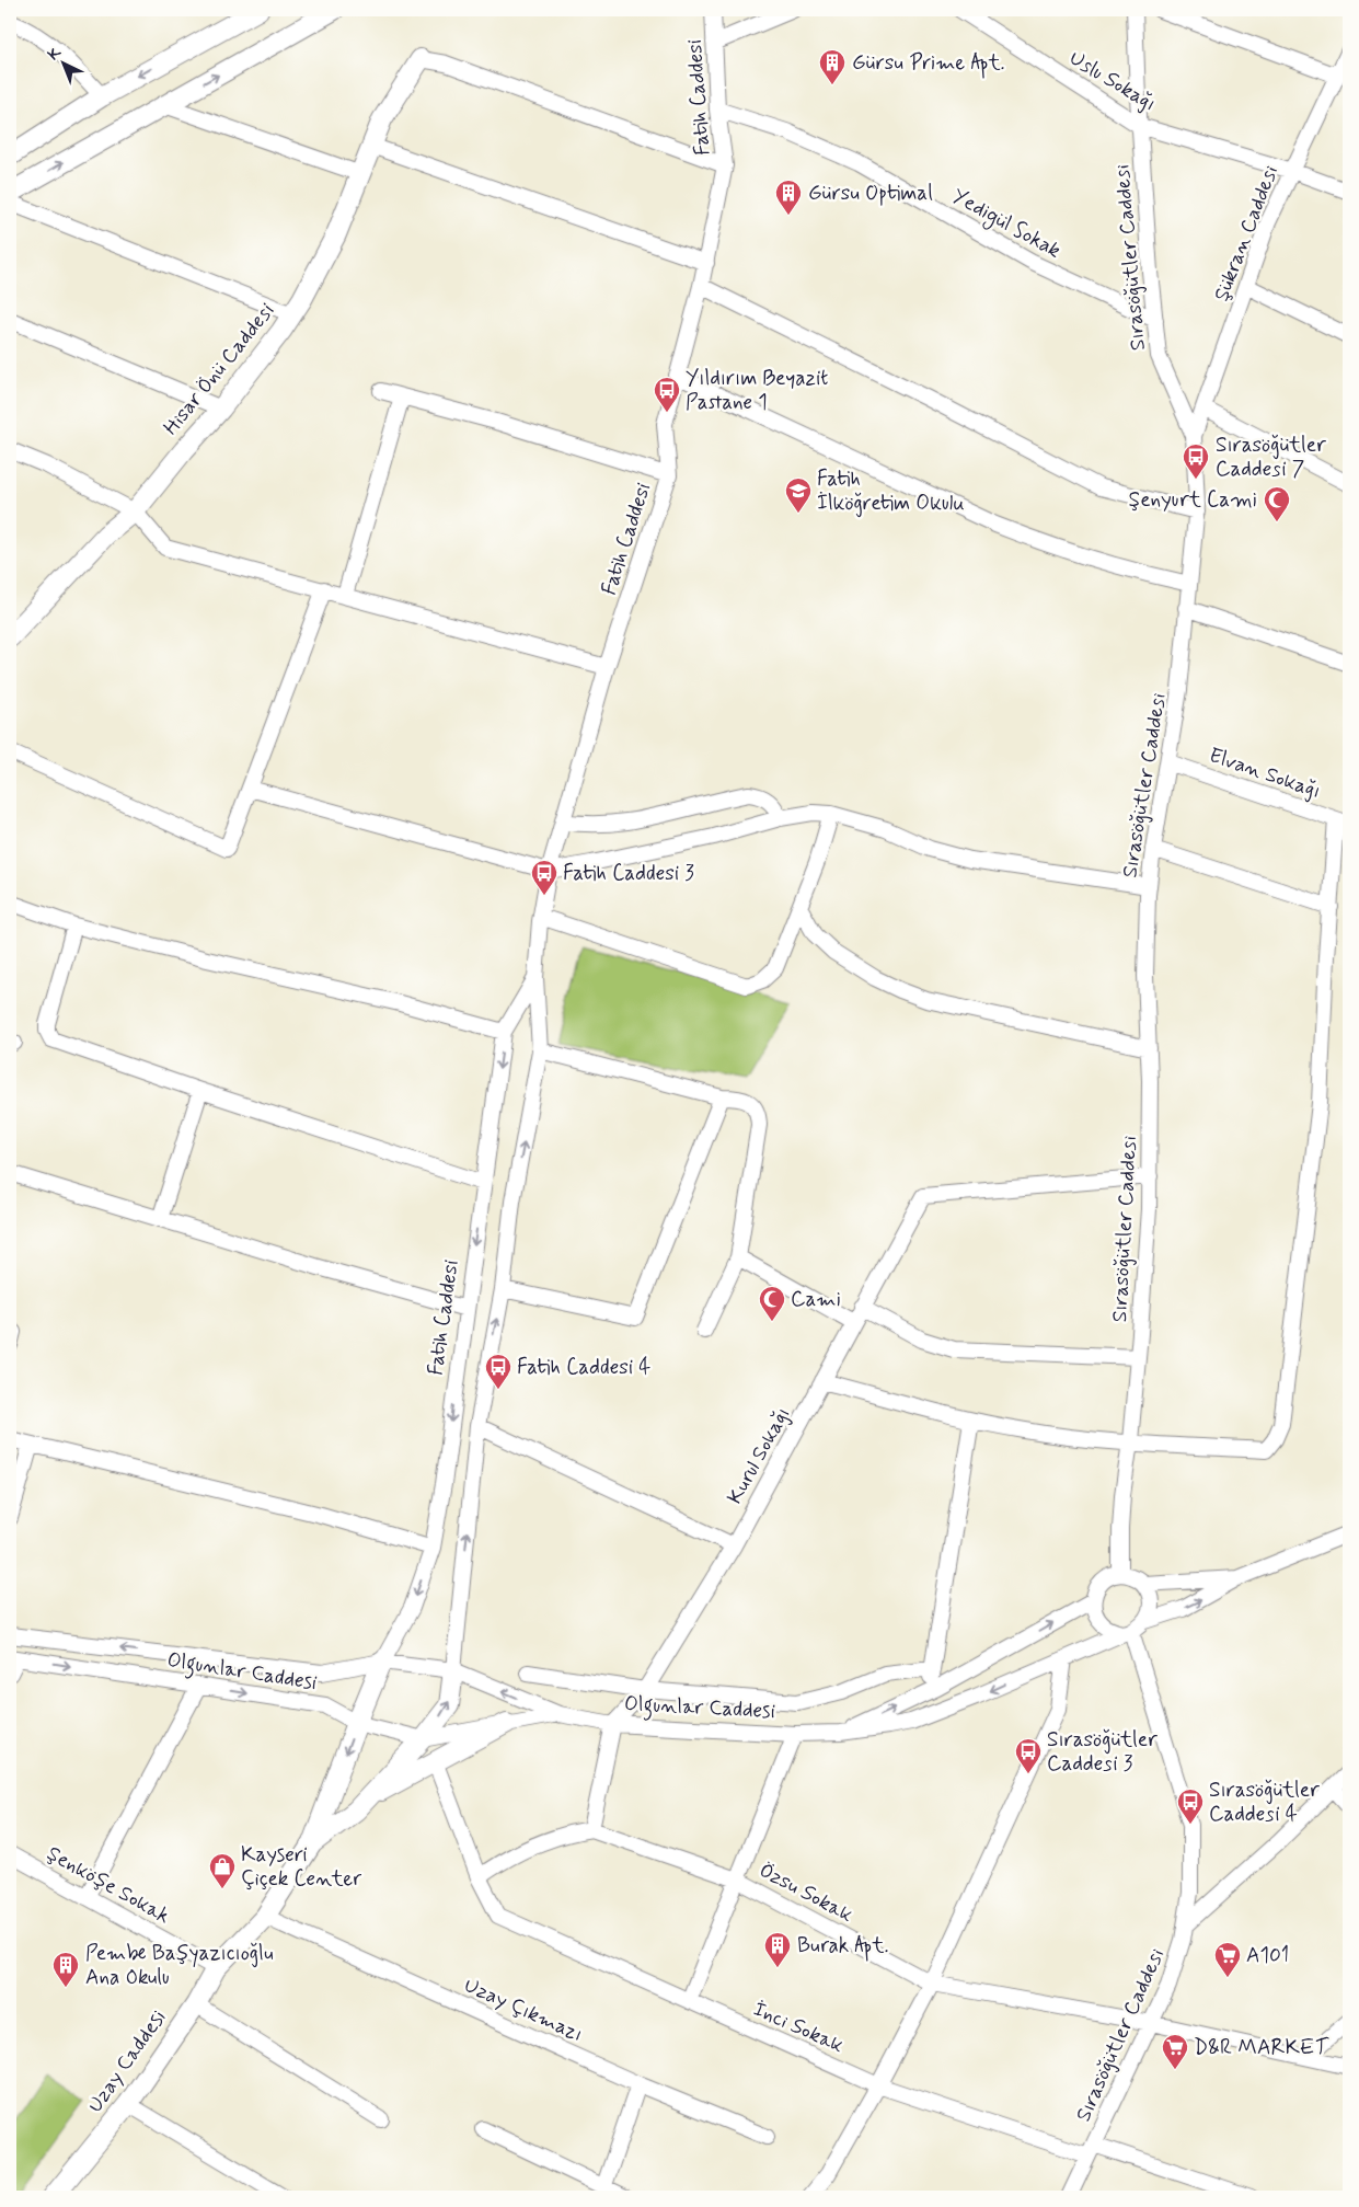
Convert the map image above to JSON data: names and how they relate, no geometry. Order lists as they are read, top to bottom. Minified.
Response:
{"streets":{"main road":["Hisar Önü Caddesi","Uzay Caddesi"],"street":["Uslu Sokağı","Fatih Caddesi","Yedigül Sokak","Şükran Caddesi","Sırasöğütler Caddesi","Elvan Sokağı","Kurul Sokağı","Olgunlar Caddesi","Şenköşe Sokak","Özsu Sokak","Uzay Çıkmazı","İnci Sokak"]},"crossings":[["Uslu Sokağı","Şükran Caddesi"],["Uslu Sokağı","Sırasöğütler Caddesi"],["Fatih Caddesi","Yedigül Sokak"],["Fatih Caddesi","Olgunlar Caddesi"],["Fatih Caddesi","Uzay Caddesi"],["Yedigül Sokak","Sırasöğütler Caddesi"],["Şükran Caddesi","Sırasöğütler Caddesi"],["Sırasöğütler Caddesi","Elvan Sokağı"],["Sırasöğütler Caddesi","Kurul Sokağı"],["Sırasöğütler Caddesi","Olgunlar Caddesi"],["Sırasöğütler Caddesi","Özsu Sokak"],["Sırasöğütler Caddesi","İnci Sokak"],["Kurul Sokağı","Olgunlar Caddesi"],["Olgunlar Caddesi","Uzay Caddesi"],["Şenköşe Sokak","Uzay Caddesi"],["Uzay Çıkmazı","Uzay Caddesi"]],"places":{"building":["Gürsu Prime Apt.","Gürsu Optimal","Burak Apt.","Pembe Başyazıcıoğlu Ana Okulu"],"bus stop":["Yıldırım Beyazit Pastane 1","Sırasöğütler Caddesi 7","Fatih Caddesi 3","Fatih Caddesi 4","Sırasöğütler Caddesi 3","Sırasöğütler Caddesi 4"],"school or university":["Fatih İlköğretim Okulu"],"mosque":["Şenyurt Cami","Cami"],"shop":["Kayseri Çiçek Center"],"supermarket":["A101","D&R MARKET"]},"north":"top left"}
